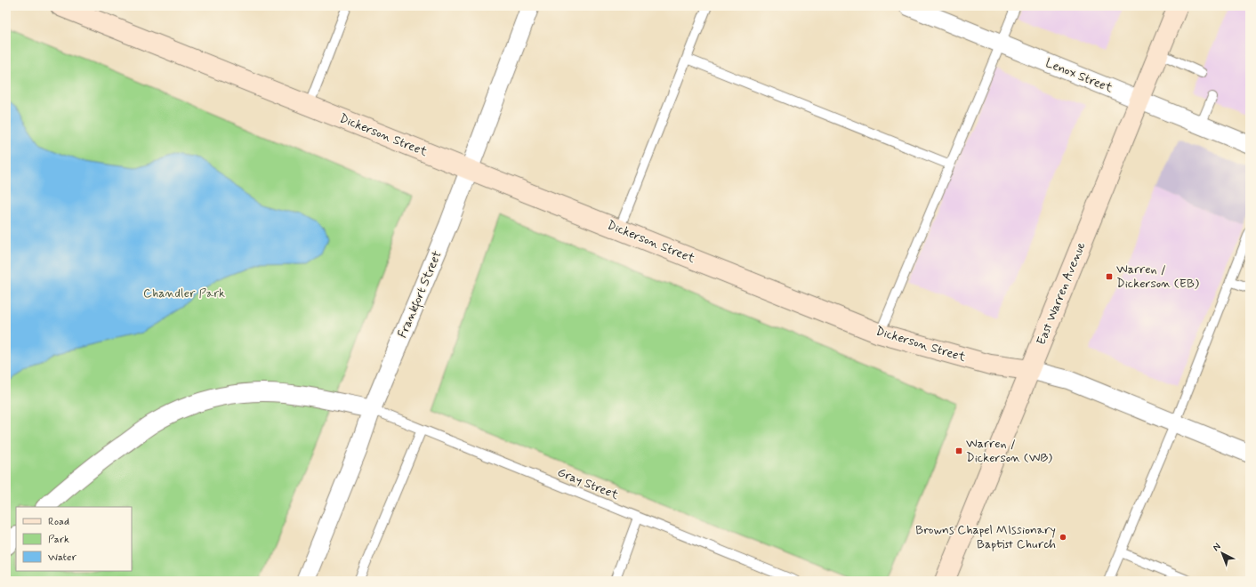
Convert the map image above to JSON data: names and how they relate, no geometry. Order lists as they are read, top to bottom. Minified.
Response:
{"streets":{"street":["Lenox Street","Dickerson Street","East Warren Avenue","Frankfort Street"],"lane":["Gray Street"]},"crossings":[["Lenox Street","East Warren Avenue"],["Dickerson Street","East Warren Avenue"],["Dickerson Street","Frankfort Street"],["Frankfort Street","Gray Street"]],"parks":["Chandler Park"],"places":{"transit":["Warren / Dickerson (EB)","Warren / Dickerson (WB)"],"other":["Browns Chapel MIssionary Baptist Church"]},"legend":["Road","Park","Water"],"north":"top left"}
